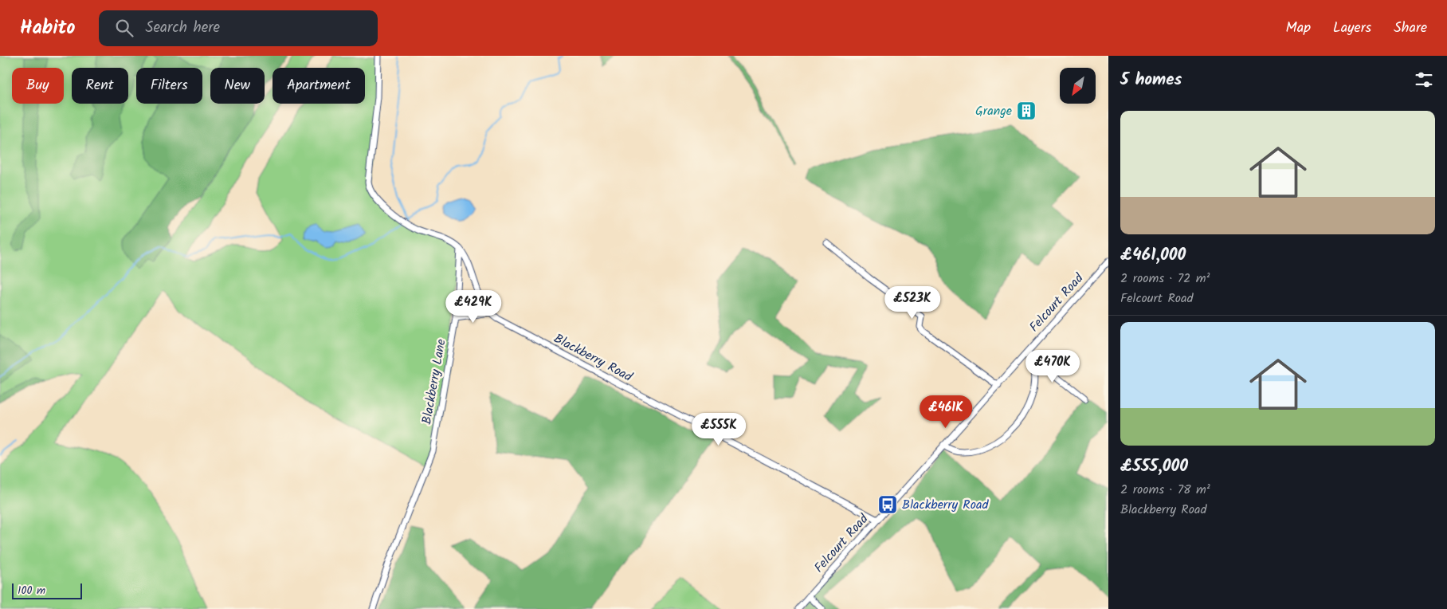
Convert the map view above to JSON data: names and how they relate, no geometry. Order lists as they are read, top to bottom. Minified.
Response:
{"streets":{"street":["Felcourt Road","Blackberry Road","Blackberry Lane"]},"crossings":[["Felcourt Road","Blackberry Road"],["Blackberry Road","Blackberry Lane"]],"places":{"building":["Grange"],"bus stop":["Blackberry Road"]},"scale_bar":"100 m","north":"bottom left","page":{"header":"Habito","search":"Search here","nav":["Map","Layers","Share"],"heading":"5 homes","chip":["Buy","Rent","Filters","New","Apartment"],"list":[{"name":"£461,000","note":"2 rooms · 72 m² · Felcourt Road"},{"name":"£555,000","note":"2 rooms · 78 m² · Blackberry Road"}],"price":["£523K","£429K","£470K","£461K","£555K"],"scale":"100 m"}}
